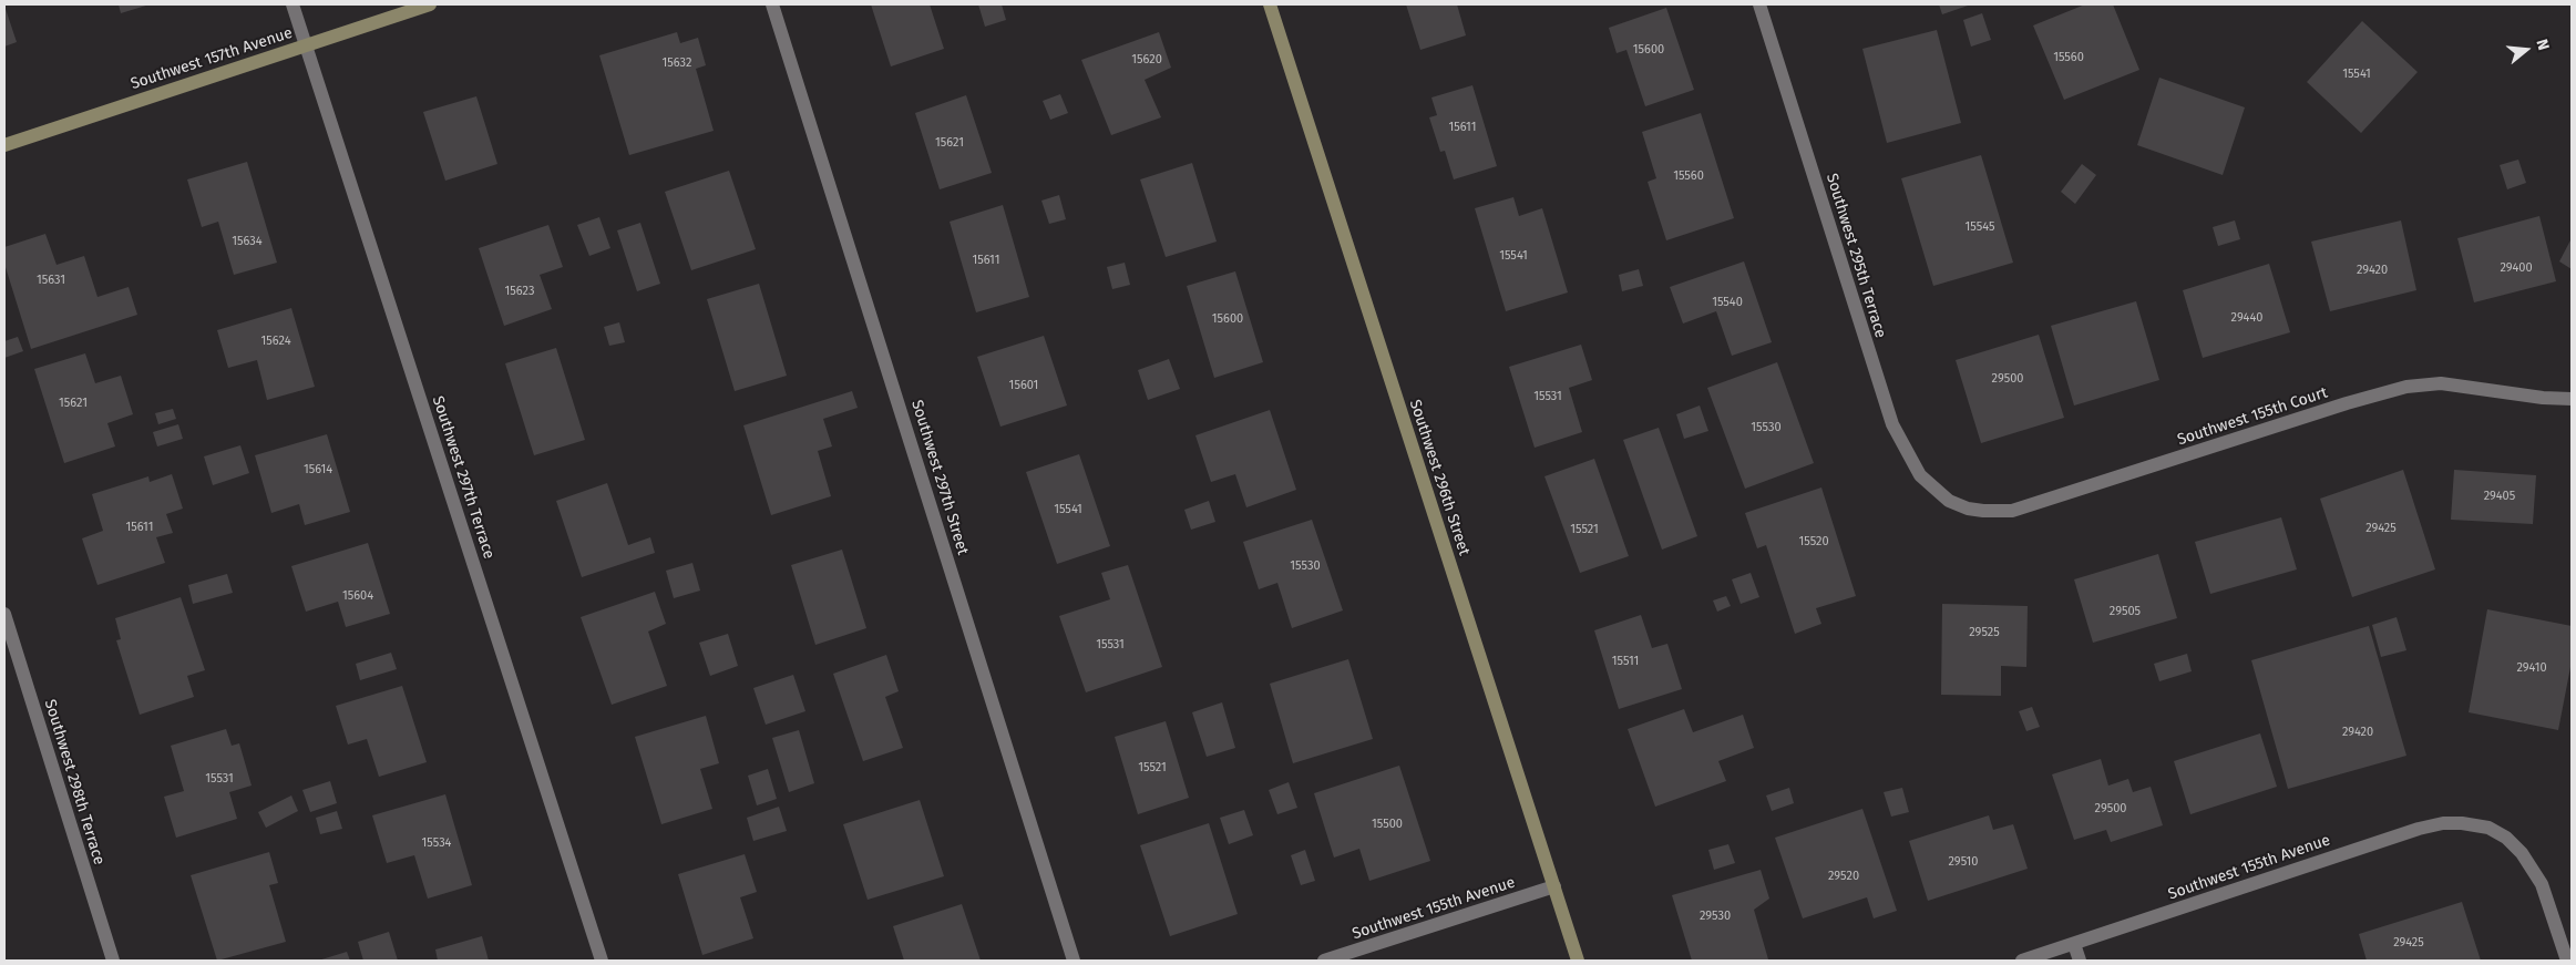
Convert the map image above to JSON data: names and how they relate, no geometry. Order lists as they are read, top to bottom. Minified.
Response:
{"streets":{"street":["Southwest 157th Avenue","Southwest 295th Terrace","Southwest 155th Court","Southwest 297th Terrace","Southwest 297th Street","Southwest 296th Street","Southwest 298th Terrace","Southwest 155th Avenue"]},"crossings":[["Southwest 157th Avenue","Southwest 297th Terrace"],["Southwest 295th Terrace","Southwest 155th Court"],["Southwest 296th Street","Southwest 155th Avenue"]],"house_numbers":["15600","15560","15620","15632","15541","15611","15621","15560","15545","15634","15541","15611","29400","29420","15631","15623","15540","29440","15600","15624","29500","15601","15531","15621","15530","15614","29405","15541","15611","29425","15521","15520","15530","15604","29505","29525","15531","15511","29410","29420","15521","15531","29500","15500","15534","29510","29520","29530","29425"],"north":"right"}
